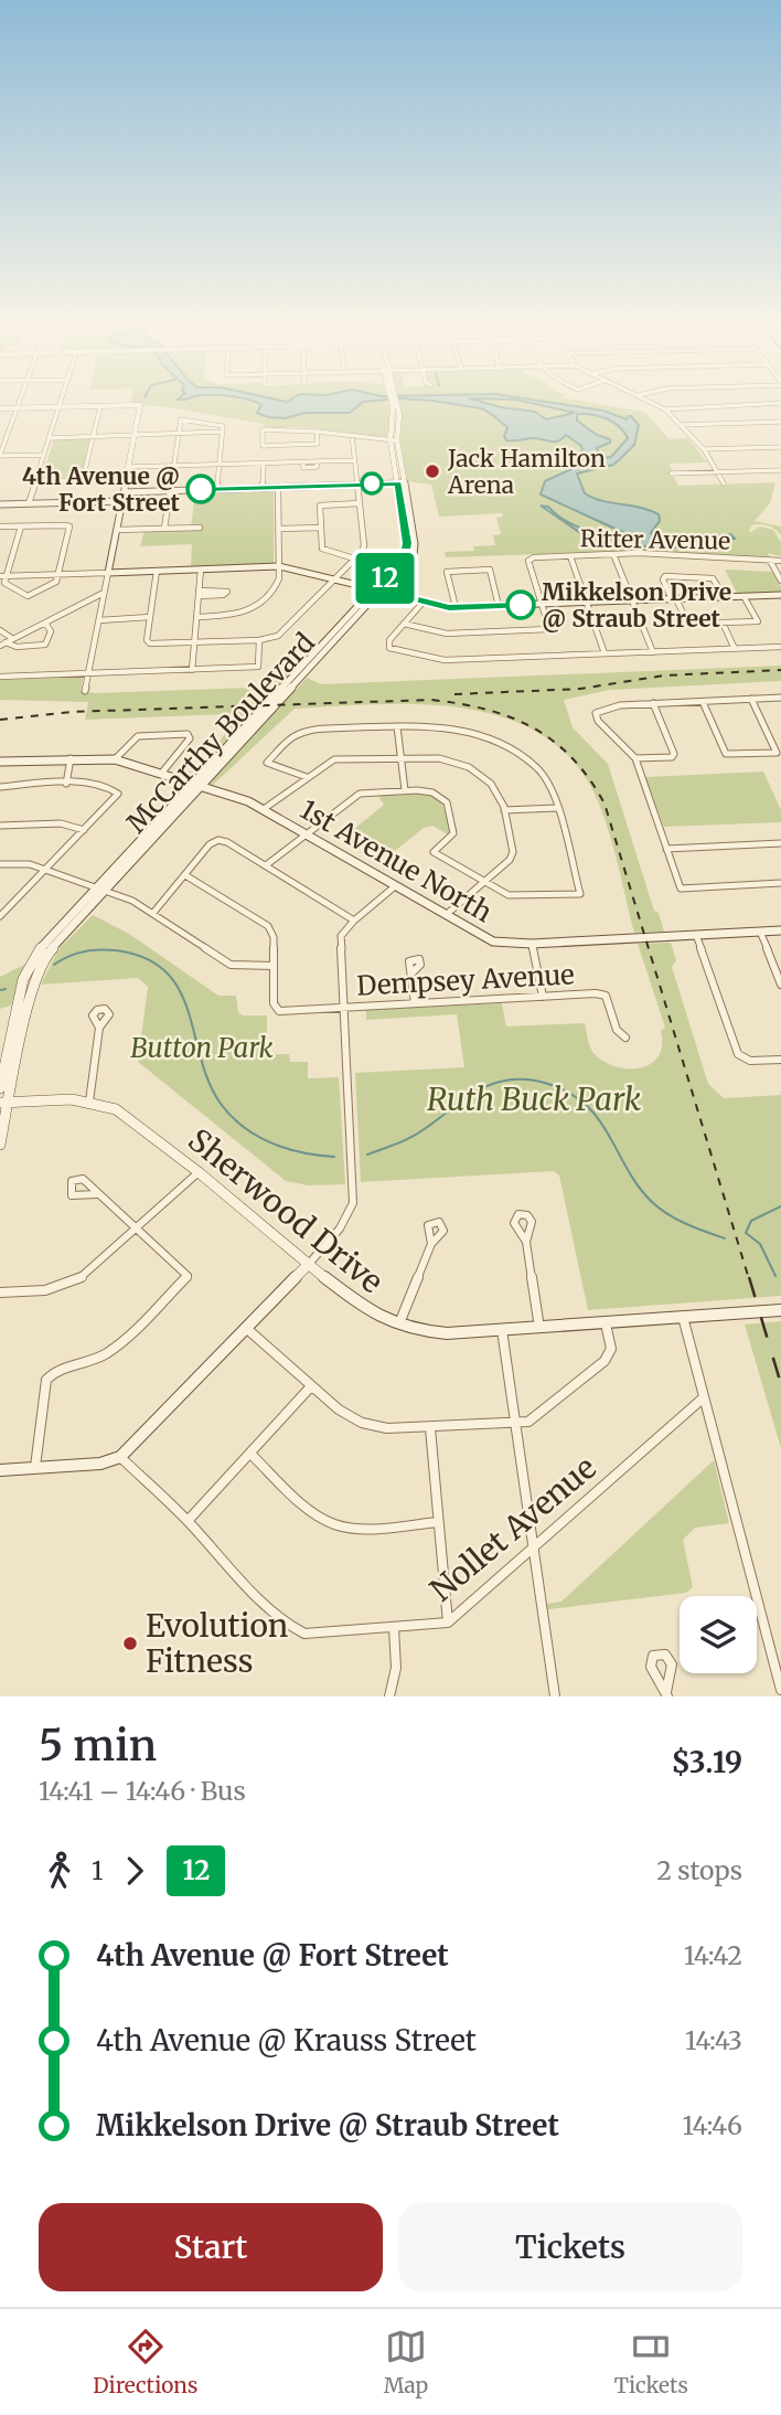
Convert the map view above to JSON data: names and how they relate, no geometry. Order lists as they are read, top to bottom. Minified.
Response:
{"streets":{"main road":["McCarthy Boulevard","1st Avenue North","Sherwood Drive"],"street":["Ritter Avenue","Dempsey Avenue","Nollet Avenue"]},"crossings":[["McCarthy Boulevard","1st Avenue North"],["McCarthy Boulevard","Sherwood Drive"]],"parks":["Button Park","Ruth Buck Park"],"places":["Jack Hamilton Arena","4th Avenue @ Fort Street","Mikkelson Drive @ Straub Street","Evolution Fitness"],"lines":["bus line 12"],"page":{"on_map":"12","heading":["5 min","14:41 – 14:46 · Bus","$3.19"],"legs":["1","12","2 stops"],"list":[{"name":"4th Avenue @ Fort Street","value":"14:42"},{"name":"4th Avenue @ Krauss Street","value":"14:43"},{"name":"Mikkelson Drive @ Straub Street","value":"14:46"}],"buttons":["Start","Tickets"],"tabs":["Directions","Map","Tickets"]}}
